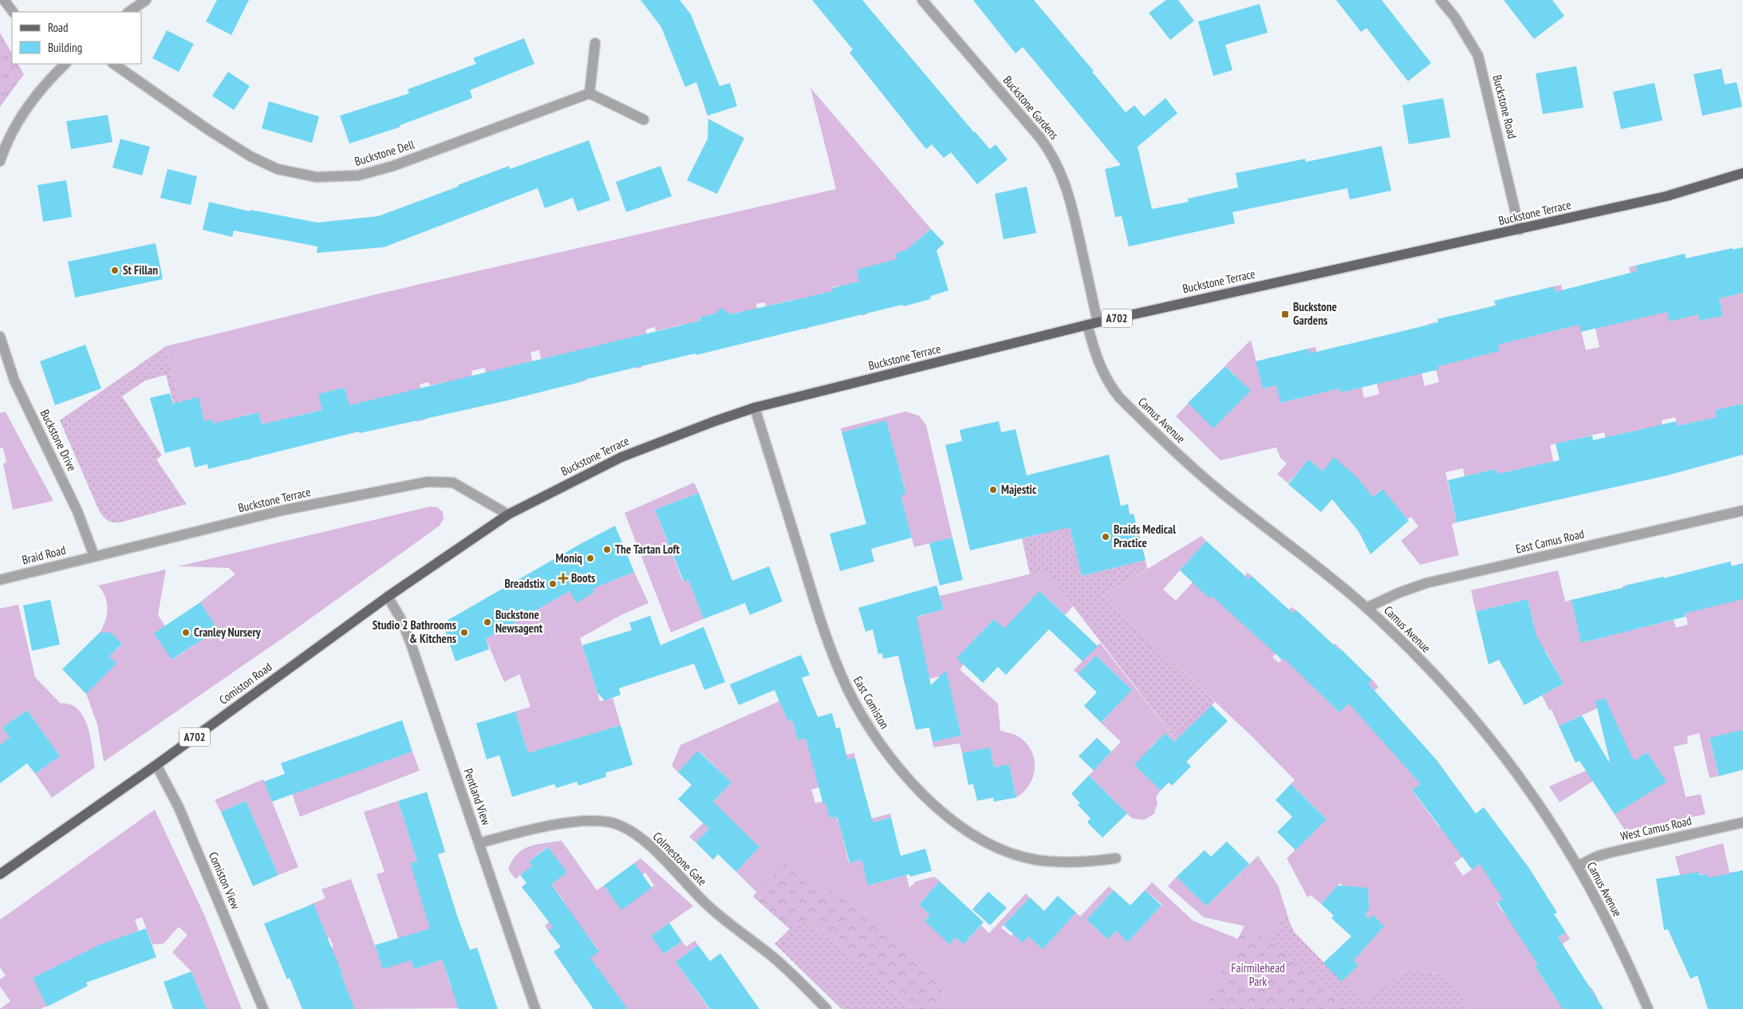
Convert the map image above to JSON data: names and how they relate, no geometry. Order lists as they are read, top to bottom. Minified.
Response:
{"streets":{"main road":["Buckstone Terrace","A702","Comiston Road"],"street":["Buckstone Road","Buckstone Gardens","Buckstone Dell","Camus Avenue","Buckstone Drive","East Camus Road","Braid Road","East Comiston","Pentland View","West Camus Road","Colmestone Gate","Comiston View"]},"crossings":[["Buckstone Road","Buckstone Terrace"],["Buckstone Gardens","Buckstone Terrace"],["Buckstone Terrace","Camus Avenue"],["Buckstone Terrace","Buckstone Drive"],["Buckstone Terrace","Braid Road"],["Buckstone Terrace","Comiston Road"],["Buckstone Terrace","East Comiston"],["Camus Avenue","East Camus Road"],["Camus Avenue","West Camus Road"],["Buckstone Drive","Braid Road"],["Comiston Road","Pentland View"],["Comiston Road","Comiston View"],["Pentland View","Colmestone Gate"]],"parks":["Fairmilehead Park"],"places":{"other":["St Fillan","Majestic","Braids Medical Practice","The Tartan Loft","Moniq","Breadstix","Buckstone Newsagent","Cranley Nursery","Studio 2 Bathrooms & Kitchens"],"transit":["Buckstone Gardens"],"health":["Boots"]},"legend":["Road","Building"]}
